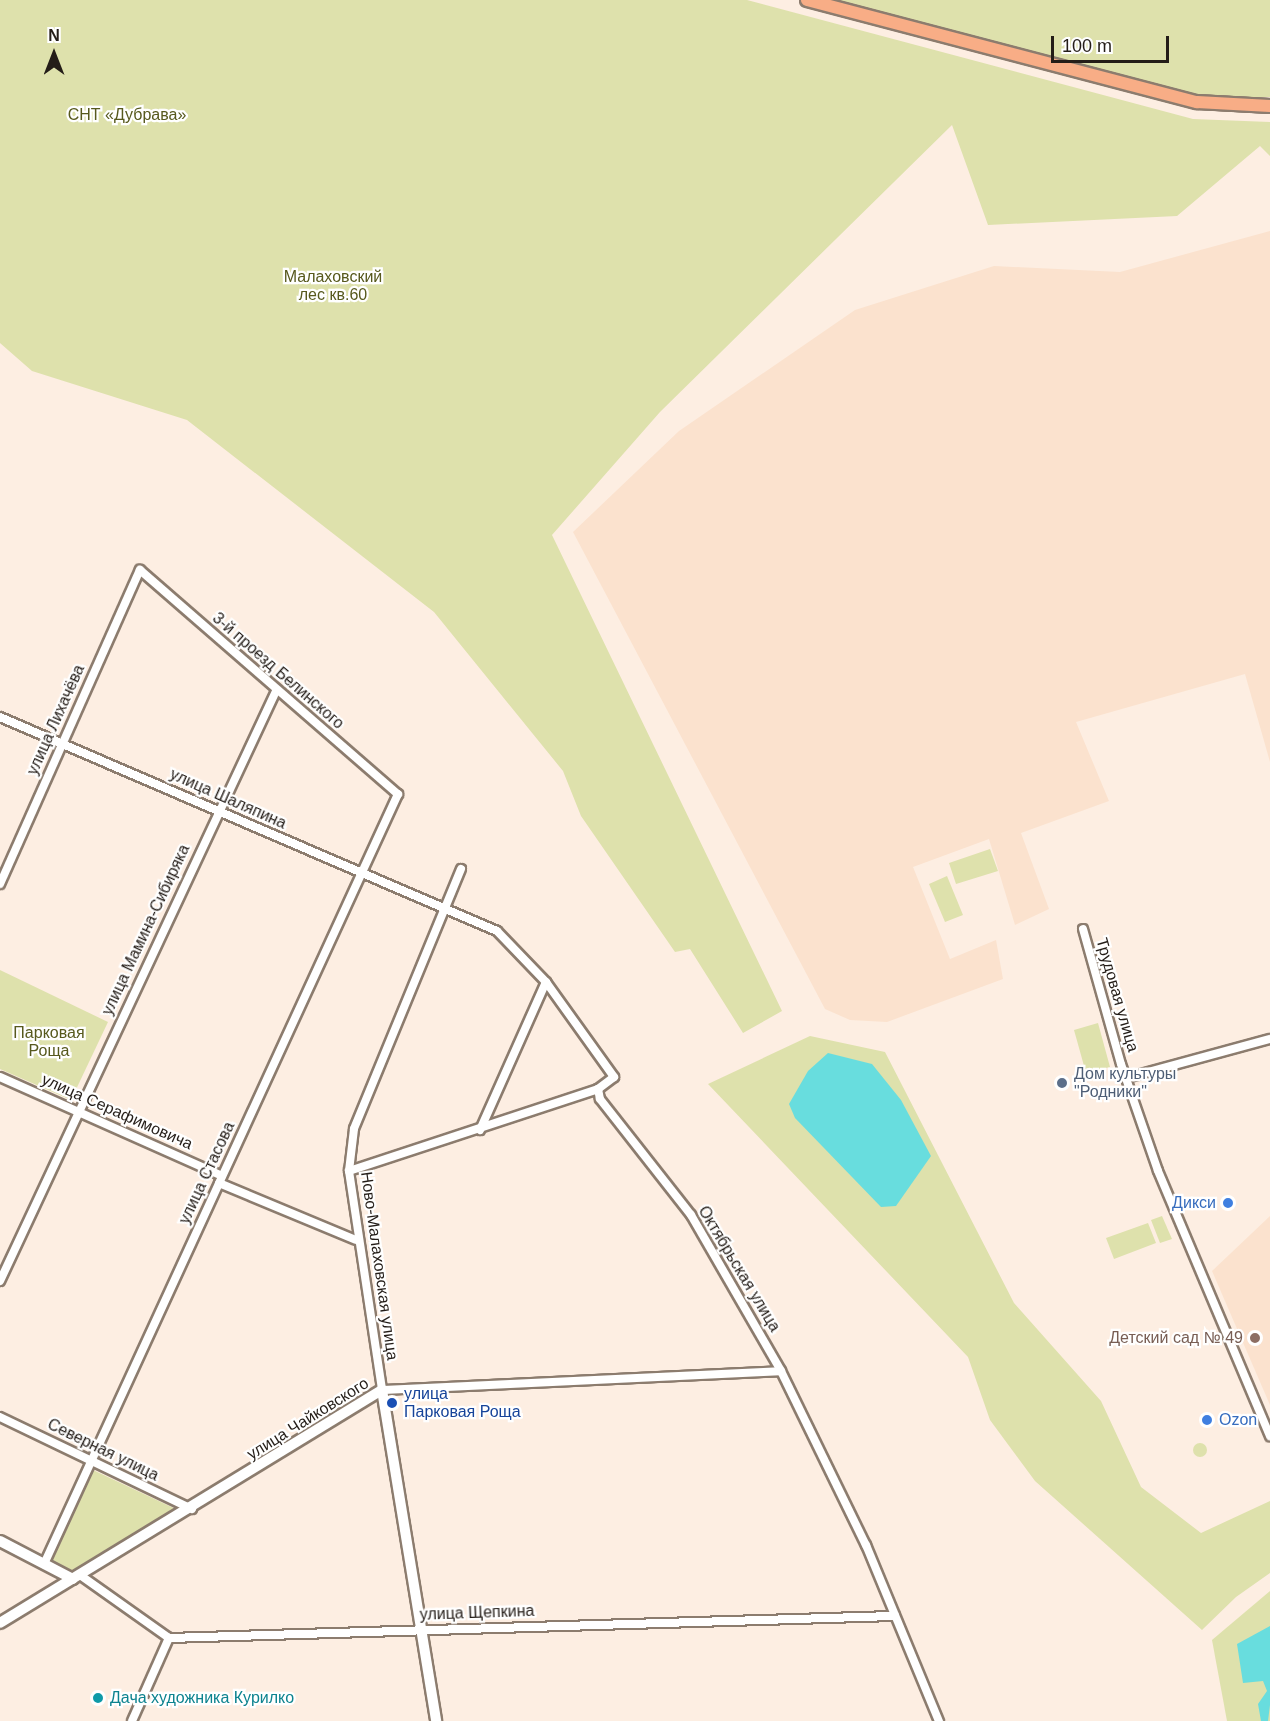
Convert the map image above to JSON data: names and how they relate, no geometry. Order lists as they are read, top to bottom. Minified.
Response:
{"streets":{"street":["3-й проезд Белинского","улица Лихачёва","улица Шаляпина","улица Мамина-Сибиряка","Трудовая улица","улица Серафимовича","улица Стасова","Ново-Малаховская улица","Октябрьская улица","улица Чайковского","Северная улица","улица Щепкина"]},"crossings":[["3-й проезд Белинского","улица Лихачёва"],["3-й проезд Белинского","улица Мамина-Сибиряка"],["3-й проезд Белинского","улица Стасова"],["улица Лихачёва","улица Шаляпина"],["улица Шаляпина","улица Мамина-Сибиряка"],["улица Шаляпина","улица Стасова"],["улица Шаляпина","Ново-Малаховская улица"],["улица Мамина-Сибиряка","улица Серафимовича"],["улица Серафимовича","улица Стасова"],["улица Серафимовича","Ново-Малаховская улица"],["улица Стасова","Северная улица"],["Ново-Малаховская улица","улица Чайковского"],["Ново-Малаховская улица","улица Щепкина"],["Октябрьская улица","улица Чайковского"],["Октябрьская улица","улица Щепкина"],["улица Чайковского","Северная улица"]],"parks":["СНТ «Дубрава»","Малаховский лес кв.60","Парковая Роща"],"places":["Дом культуры \"Родники\"","Дикси","Детский сад № 49","улица Парковая Роща","Ozon","Дача художника Курилко"],"scale_bar":"100 m","north":"top"}
